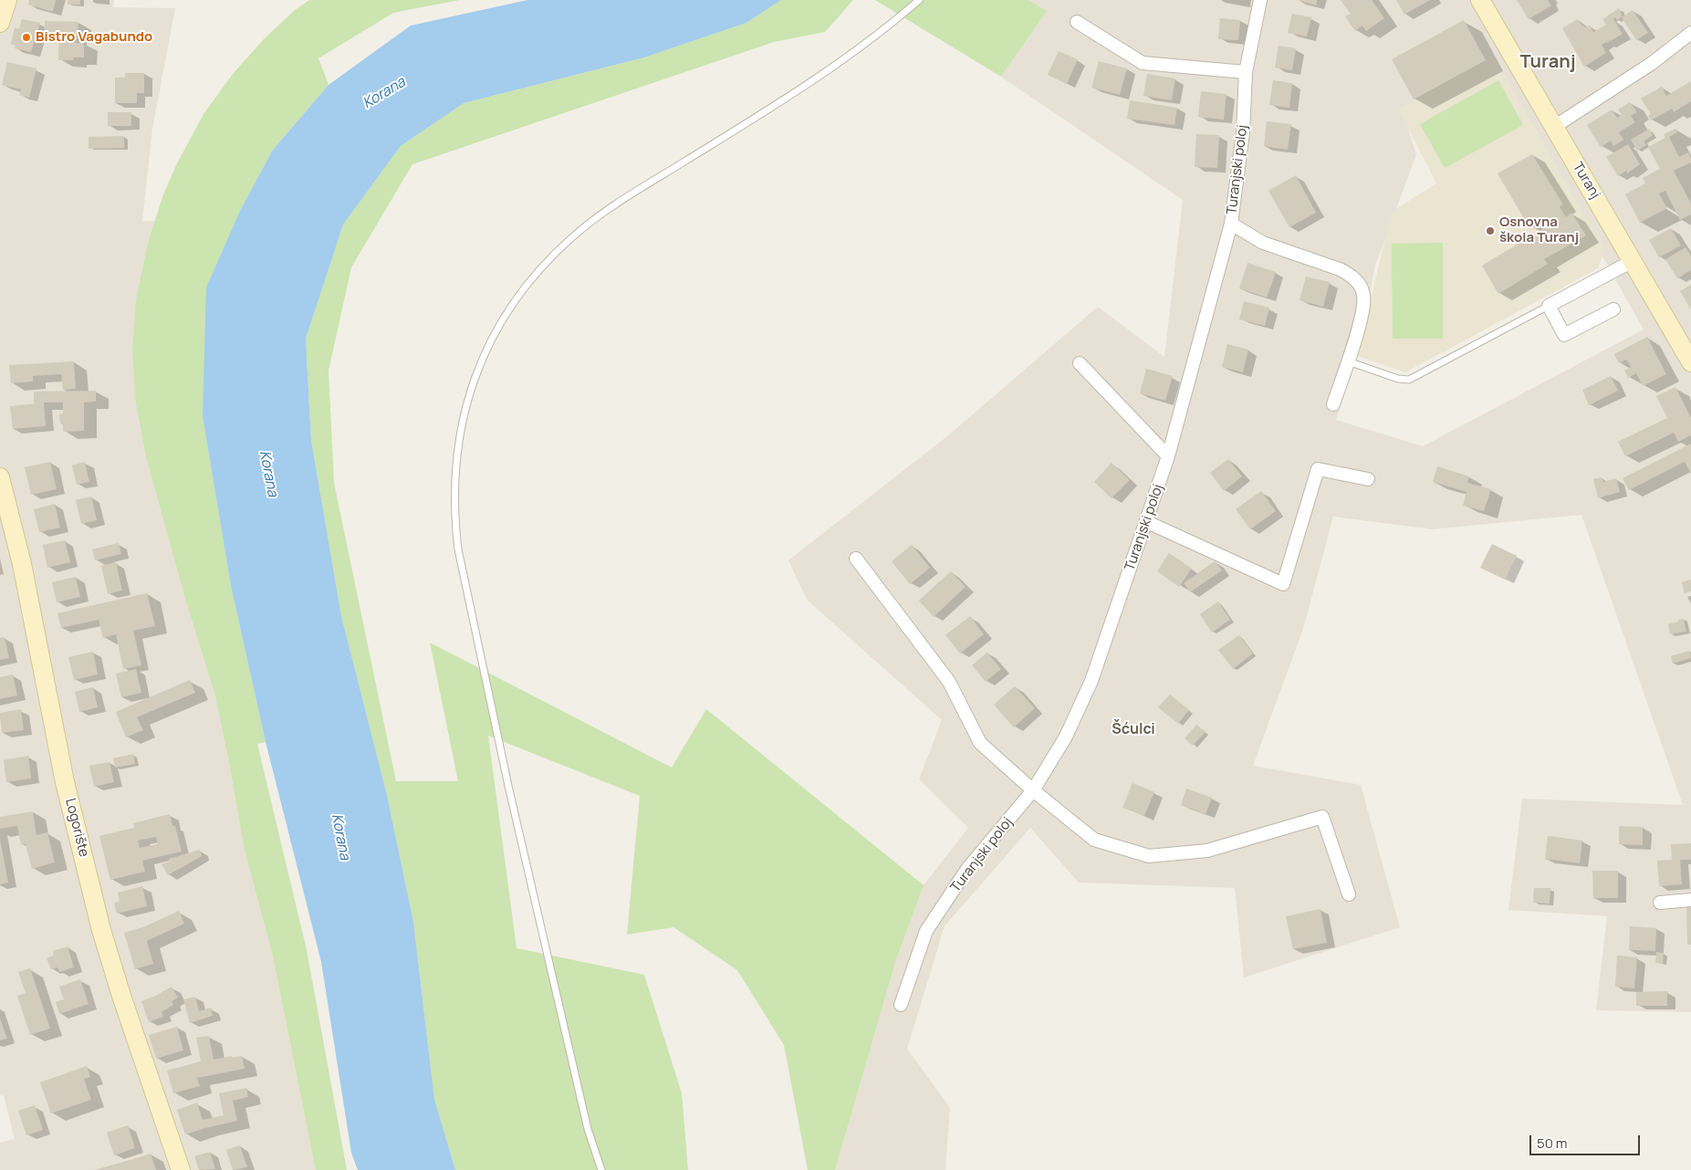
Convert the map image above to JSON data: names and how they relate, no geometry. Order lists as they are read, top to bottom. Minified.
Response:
{"streets":{"main road":["Turanj","Logorište"],"street":["Turanjski poloj"]},"districts":["Turanj","Šćulci"],"water":["Korana"],"places":["Bistro Vagabundo","Osnovna škola Turanj"],"scale_bar":"50 m"}
